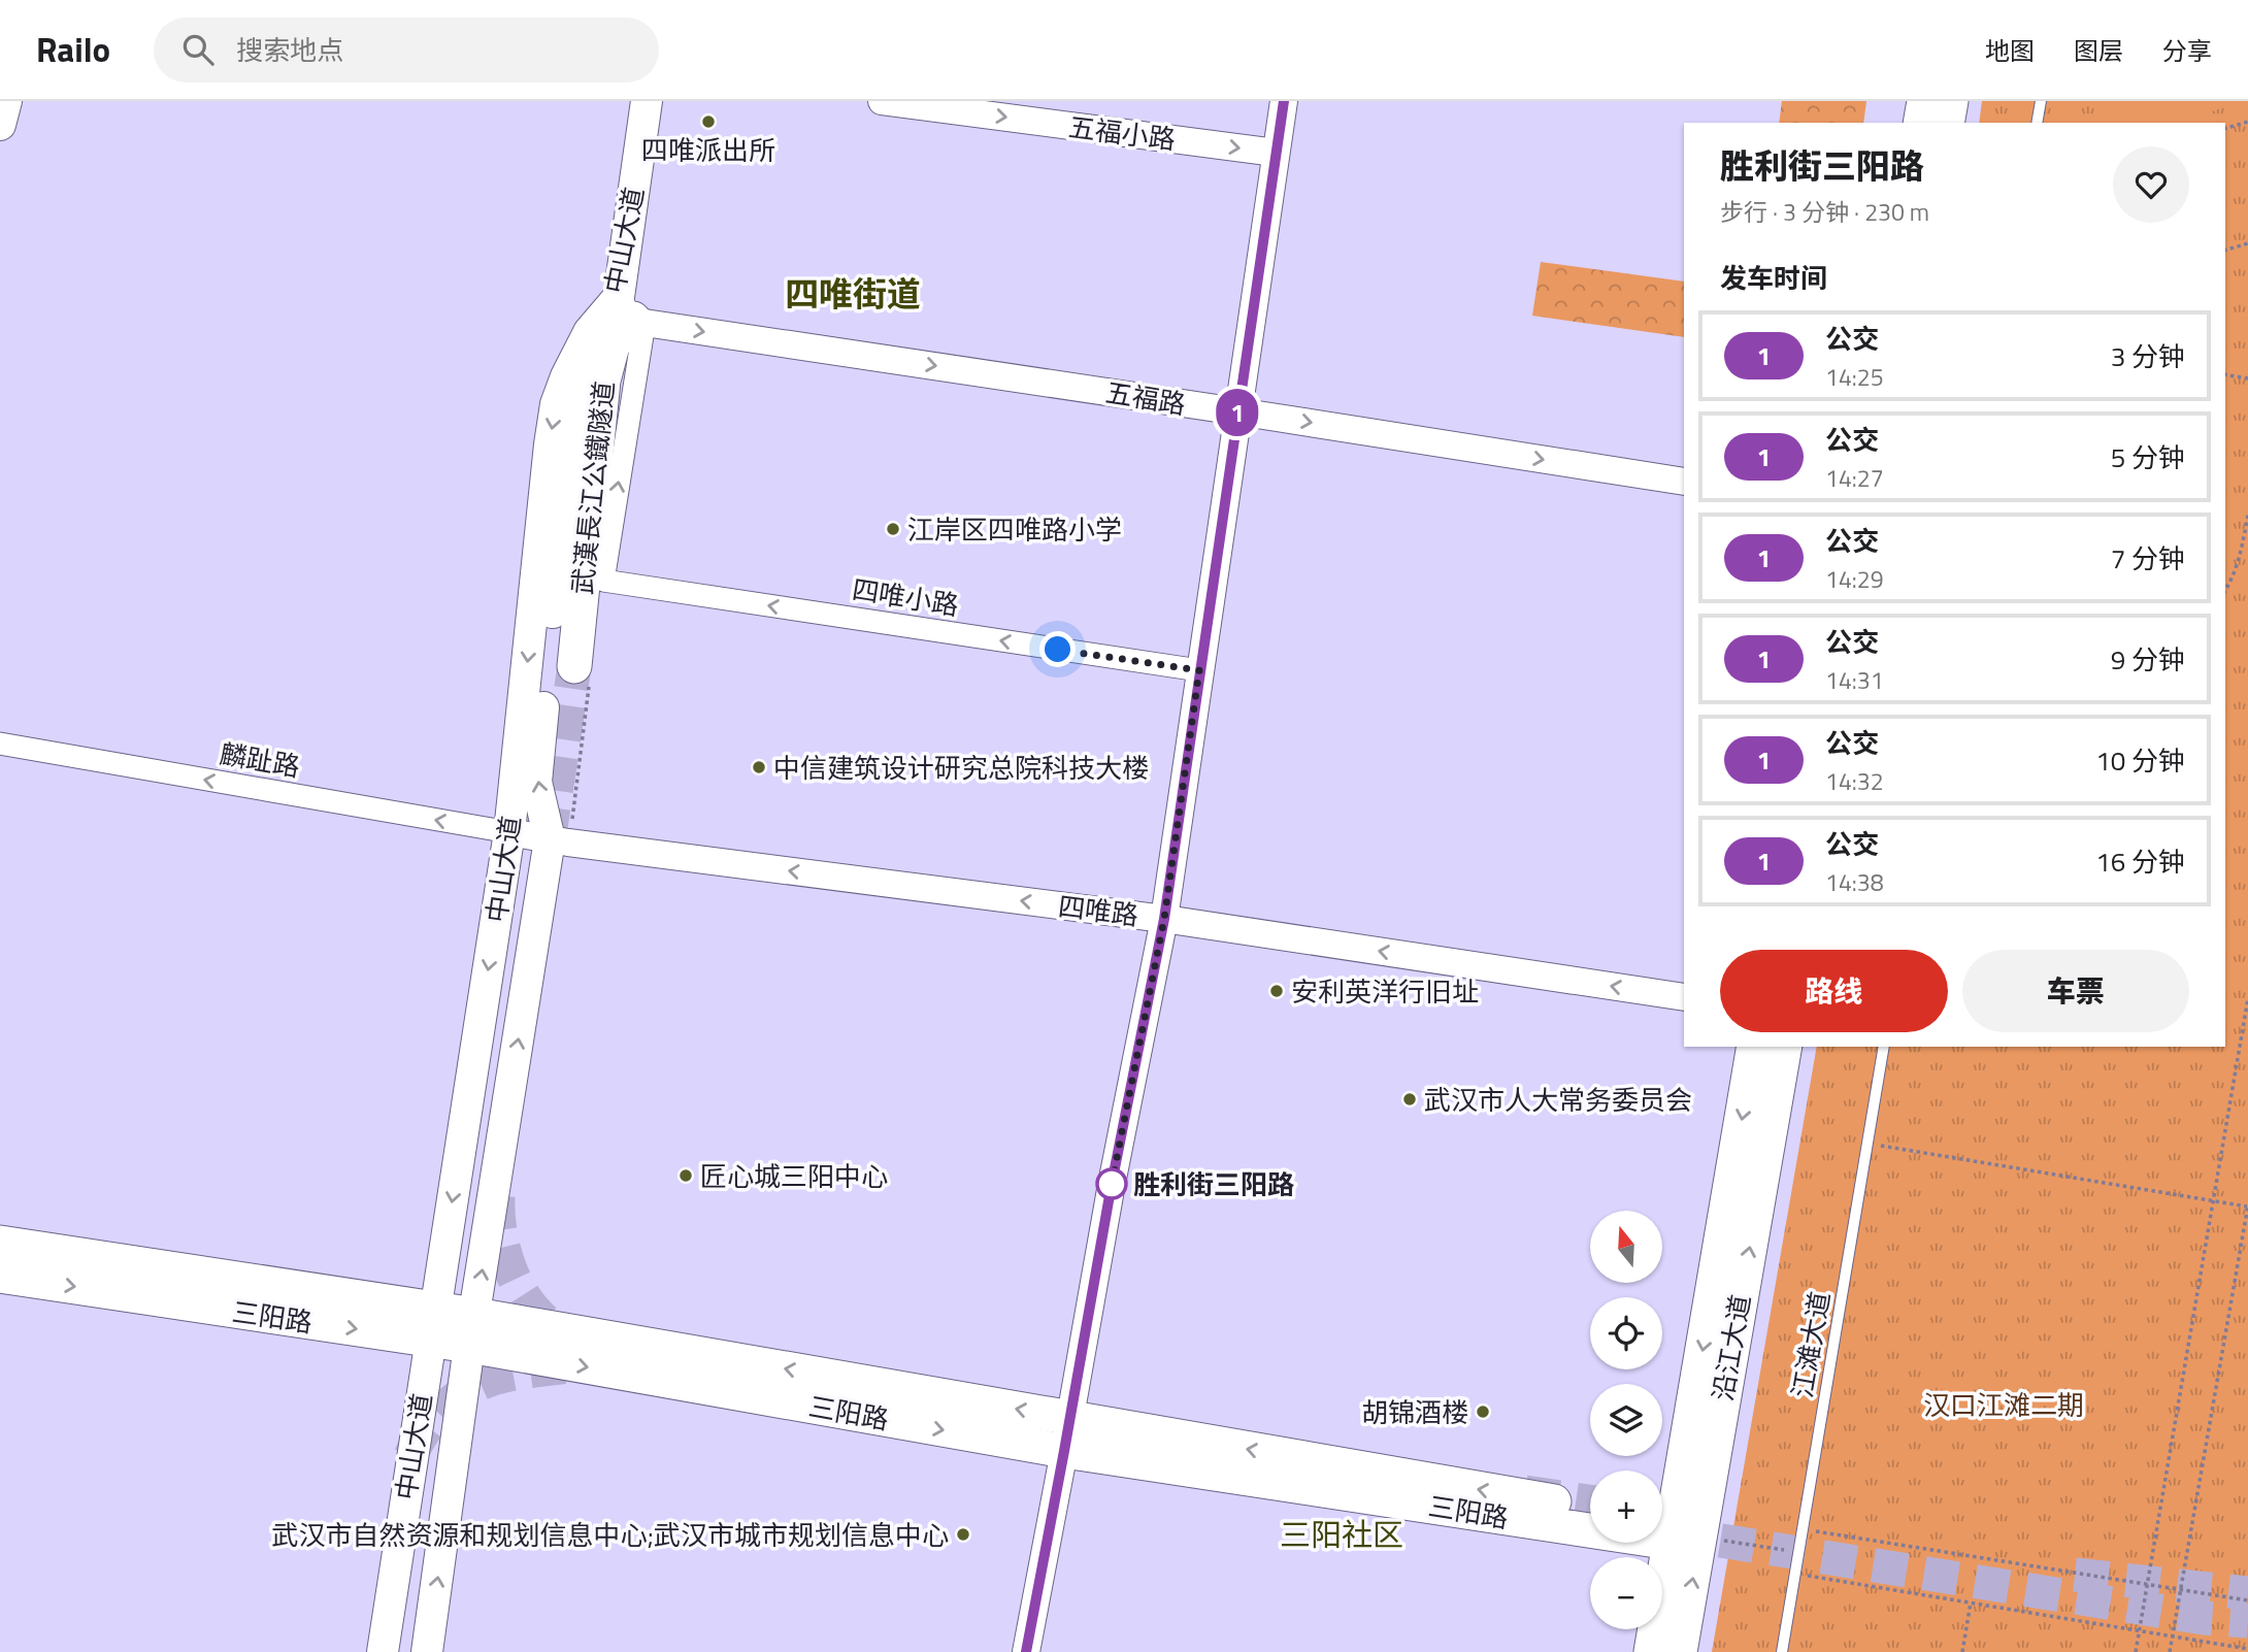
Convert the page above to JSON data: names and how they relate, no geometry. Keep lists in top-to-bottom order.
{
  "streets": {
    "main road": [
      "中山大道",
      "武漢長江公鐵隧道",
      "三阳路",
      "沿江大道"
    ],
    "street": [
      "五福小路",
      "五福路",
      "四唯小路",
      "麟趾路",
      "四唯路"
    ],
    "lane": ["江滩大道"]
  },
  "crossings": [
    ["中山大道", "五福路"],
    ["中山大道", "武漢長江公鐵隧道"],
    ["中山大道", "四唯小路"],
    ["中山大道", "麟趾路"],
    ["中山大道", "四唯路"],
    ["中山大道", "三阳路"],
    ["五福路", "武漢長江公鐵隧道"],
    ["麟趾路", "四唯路"],
    ["三阳路", "沿江大道"]
  ],
  "one_way": [
    "五福小路",
    "五福路",
    "四唯小路",
    "麟趾路",
    "四唯路"
  ],
  "districts": ["四唯街道", "三阳社区"],
  "parks": ["汉口江滩二期"],
  "places": [
    "四唯派出所",
    "江岸区四唯路小学",
    "中信建筑设计研究总院科技大楼",
    "安利英洋行旧址",
    "武汉市人大常务委员会",
    "匠心城三阳中心",
    "胜利街三阳路",
    "胡锦酒楼",
    "武汉市自然资源和规划信息中心;武汉市城市规划信息中心"
  ],
  "lines": ["bus line 1"],
  "north": "top",
  "page": {
    "header": "Railo",
    "search": "搜索地点",
    "nav": ["地图", "图层", "分享"],
    "on_map": "1",
    "heading": [
      ["胜利街三阳路", "步行 · 3 分钟 · 230 m"],
      "发车时间"
    ],
    "list": [
      {
        "mark": "1",
        "name": "公交",
        "note": "14:25",
        "value": "3 分钟"
      },
      {
        "mark": "1",
        "name": "公交",
        "note": "14:27",
        "value": "5 分钟"
      },
      {
        "mark": "1",
        "name": "公交",
        "note": "14:29",
        "value": "7 分钟"
      },
      {
        "mark": "1",
        "name": "公交",
        "note": "14:31",
        "value": "9 分钟"
      },
      {
        "mark": "1",
        "name": "公交",
        "note": "14:32",
        "value": "10 分钟"
      },
      {
        "mark": "1",
        "name": "公交",
        "note": "14:38",
        "value": "16 分钟"
      }
    ],
    "buttons": ["路线", "车票"],
    "map_buttons": ["+", "−"]
  }
}
